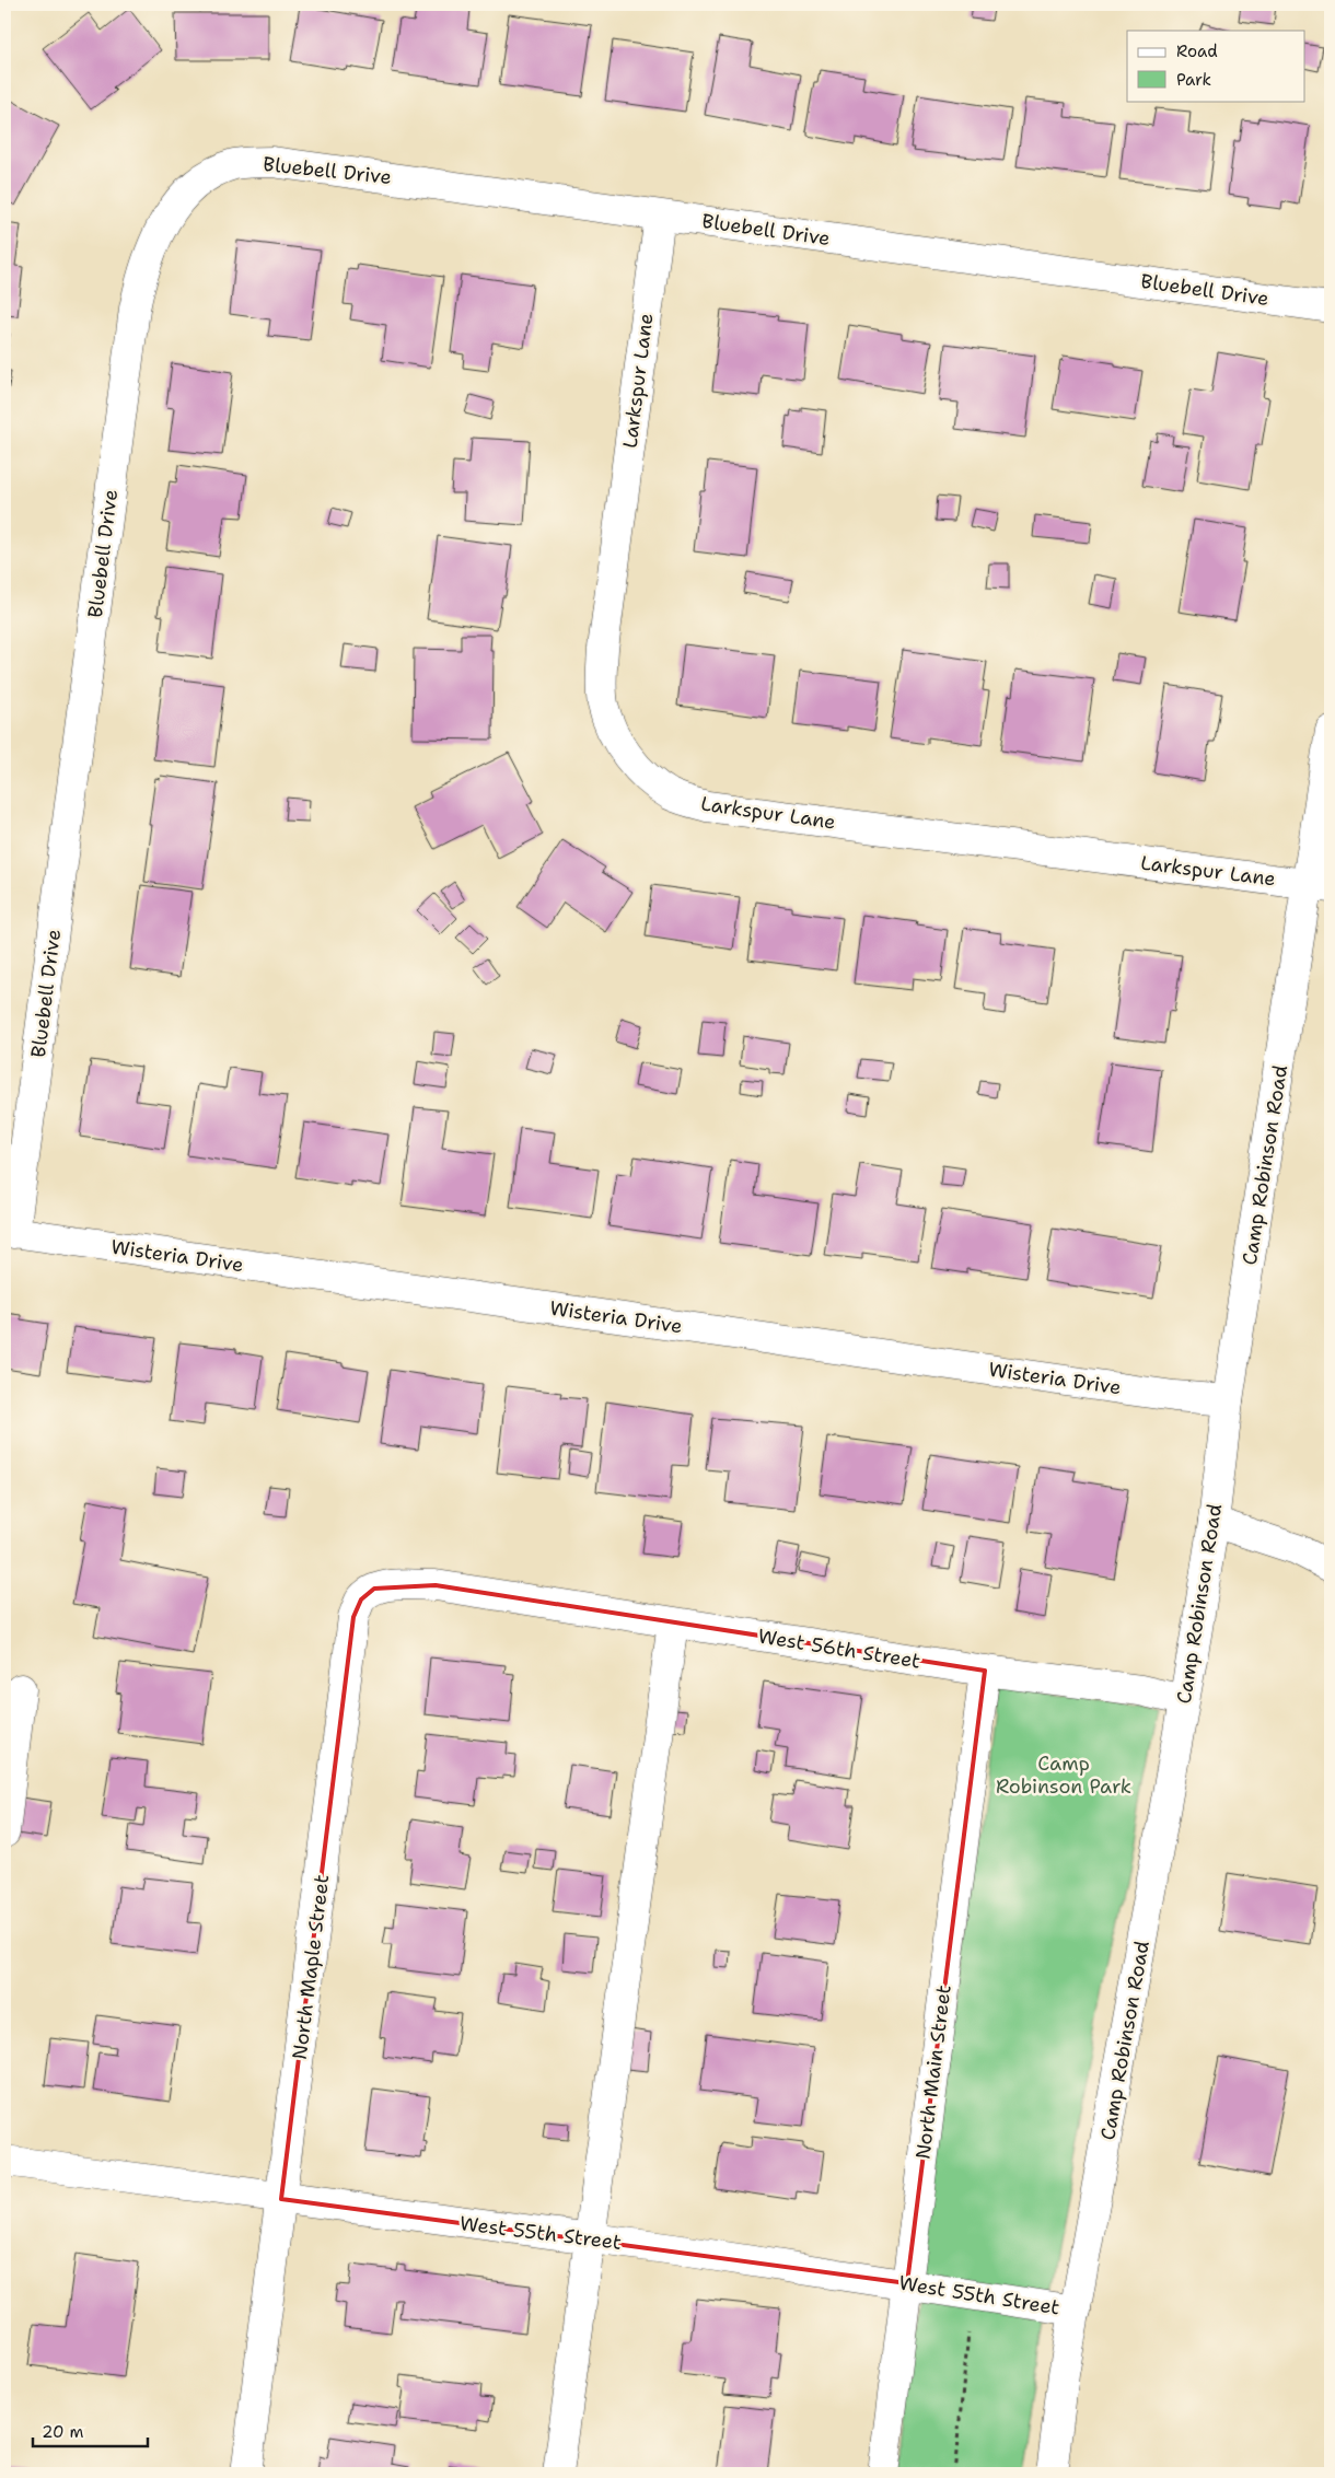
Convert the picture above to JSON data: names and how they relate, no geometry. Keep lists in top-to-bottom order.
{
  "streets": {
    "street": [
      "Bluebell Drive",
      "Larkspur Lane",
      "Camp Robinson Road",
      "Wisteria Drive",
      "West 56th Street",
      "North Maple Street",
      "North Main Street",
      "West 55th Street"
    ]
  },
  "crossings": [
    ["Bluebell Drive", "Larkspur Lane"],
    ["Bluebell Drive", "Wisteria Drive"],
    ["Larkspur Lane", "Camp Robinson Road"],
    ["Camp Robinson Road", "Wisteria Drive"],
    ["Camp Robinson Road", "West 56th Street"],
    ["Camp Robinson Road", "West 55th Street"],
    ["West 56th Street", "North Maple Street"],
    ["West 56th Street", "North Main Street"],
    ["North Maple Street", "West 55th Street"],
    ["North Main Street", "West 55th Street"]
  ],
  "parks": ["Camp Robinson Park"],
  "legend": ["Road", "Park"],
  "scale_bar": "20 m"
}
